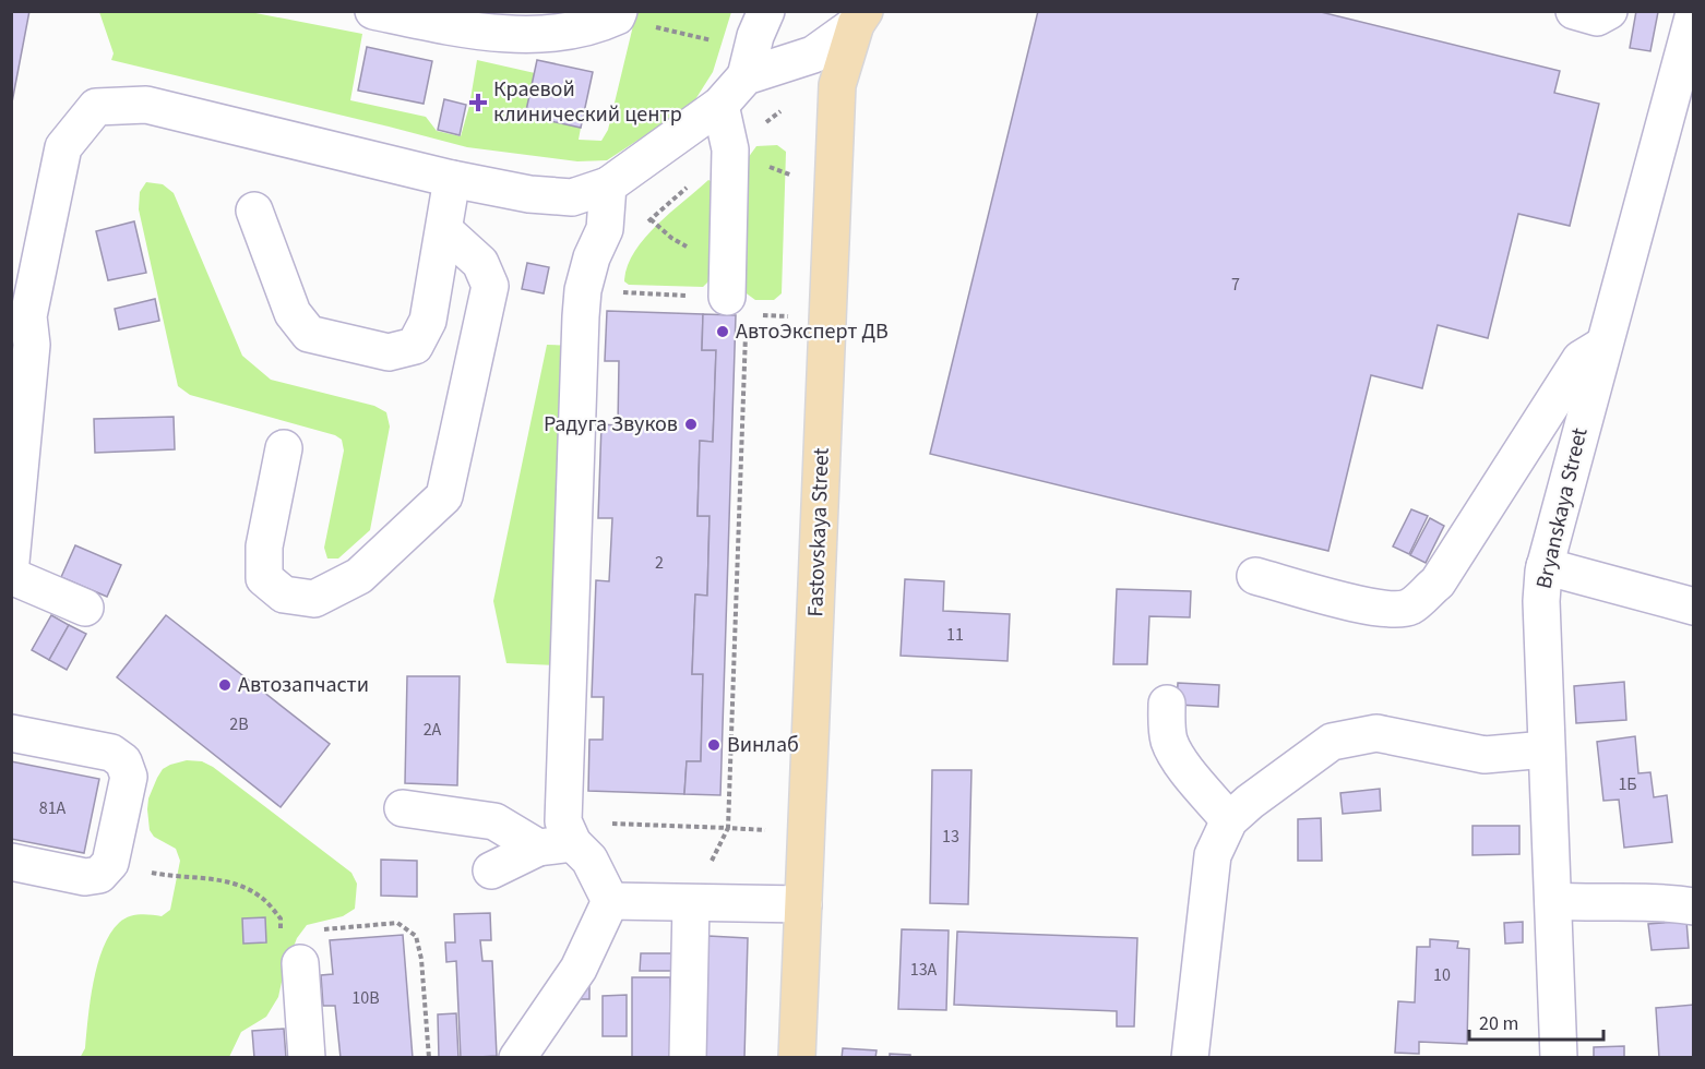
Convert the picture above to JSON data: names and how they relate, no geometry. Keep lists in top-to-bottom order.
{
  "streets": {
    "main road": ["Fastovskaya Street"],
    "street": ["Bryanskaya Street"]
  },
  "places": {
    "health": ["Краевой клинический центр"],
    "other": [
      "АвтоЭксперт ДВ",
      "Радуга Звуков",
      "Автозапчасти",
      "Винлаб"
    ]
  },
  "house_numbers": [
    "7",
    "2",
    "11",
    "2В",
    "2А",
    "1Б",
    "81А",
    "13",
    "13А",
    "10",
    "10В"
  ],
  "scale_bar": "20 m"
}
